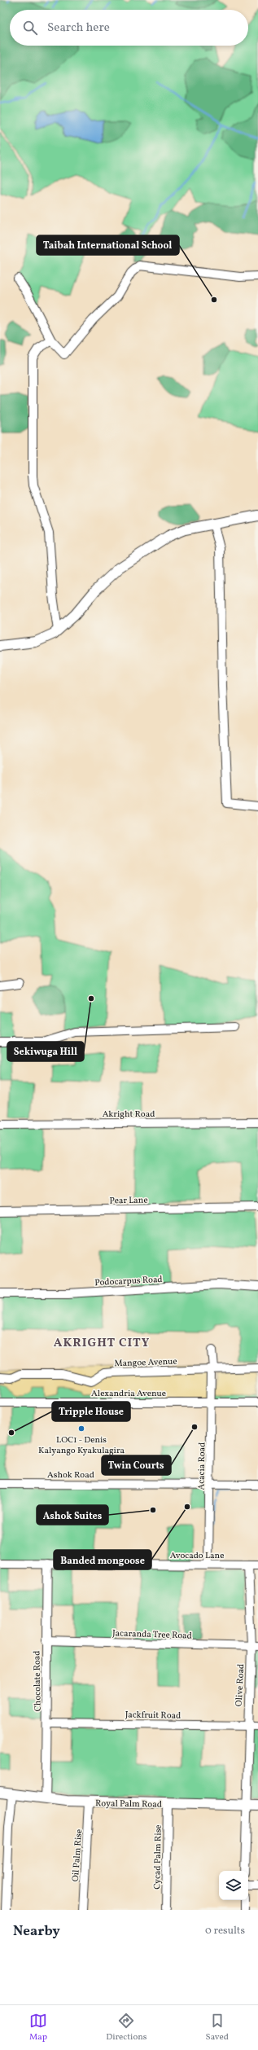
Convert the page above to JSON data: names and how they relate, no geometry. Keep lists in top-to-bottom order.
{
  "streets": {
    "street": [
      "Akright Road",
      "Pear Lane",
      "Podocarpus Road",
      "Mangoe Avenue",
      "Alexandria Avenue",
      "Acacia Road",
      "Ashok Road",
      "Avocado Lane",
      "Jacaranda Tree Road",
      "Chocolate Road",
      "Olive Road",
      "Jackfruit Road",
      "Royal Palm Road",
      "Oil Palm Rise",
      "Cycad Palm Rise"
    ]
  },
  "crossings": [
    ["Mangoe Avenue", "Acacia Road"],
    ["Alexandria Avenue", "Acacia Road"],
    ["Acacia Road", "Ashok Road"],
    ["Acacia Road", "Avocado Lane"],
    ["Avocado Lane", "Chocolate Road"],
    ["Avocado Lane", "Olive Road"],
    ["Jacaranda Tree Road", "Chocolate Road"],
    ["Jacaranda Tree Road", "Olive Road"],
    ["Chocolate Road", "Jackfruit Road"],
    ["Chocolate Road", "Royal Palm Road"],
    ["Olive Road", "Jackfruit Road"],
    ["Olive Road", "Royal Palm Road"],
    ["Royal Palm Road", "Oil Palm Rise"],
    ["Royal Palm Road", "Cycad Palm Rise"]
  ],
  "districts": ["AKRIGHT CITY"],
  "places": [
    "Taibah International School",
    "Sekiwuga Hill",
    "Twin Courts",
    "LOC1 - Denis Kalyango Kyakulagira",
    "Tripple House",
    "Banded mongoose",
    "Ashok Suites"
  ],
  "page": {
    "search": "Search here",
    "heading": ["Nearby", "0 results"],
    "nav": ["Map", "Directions", "Saved"]
  }
}
